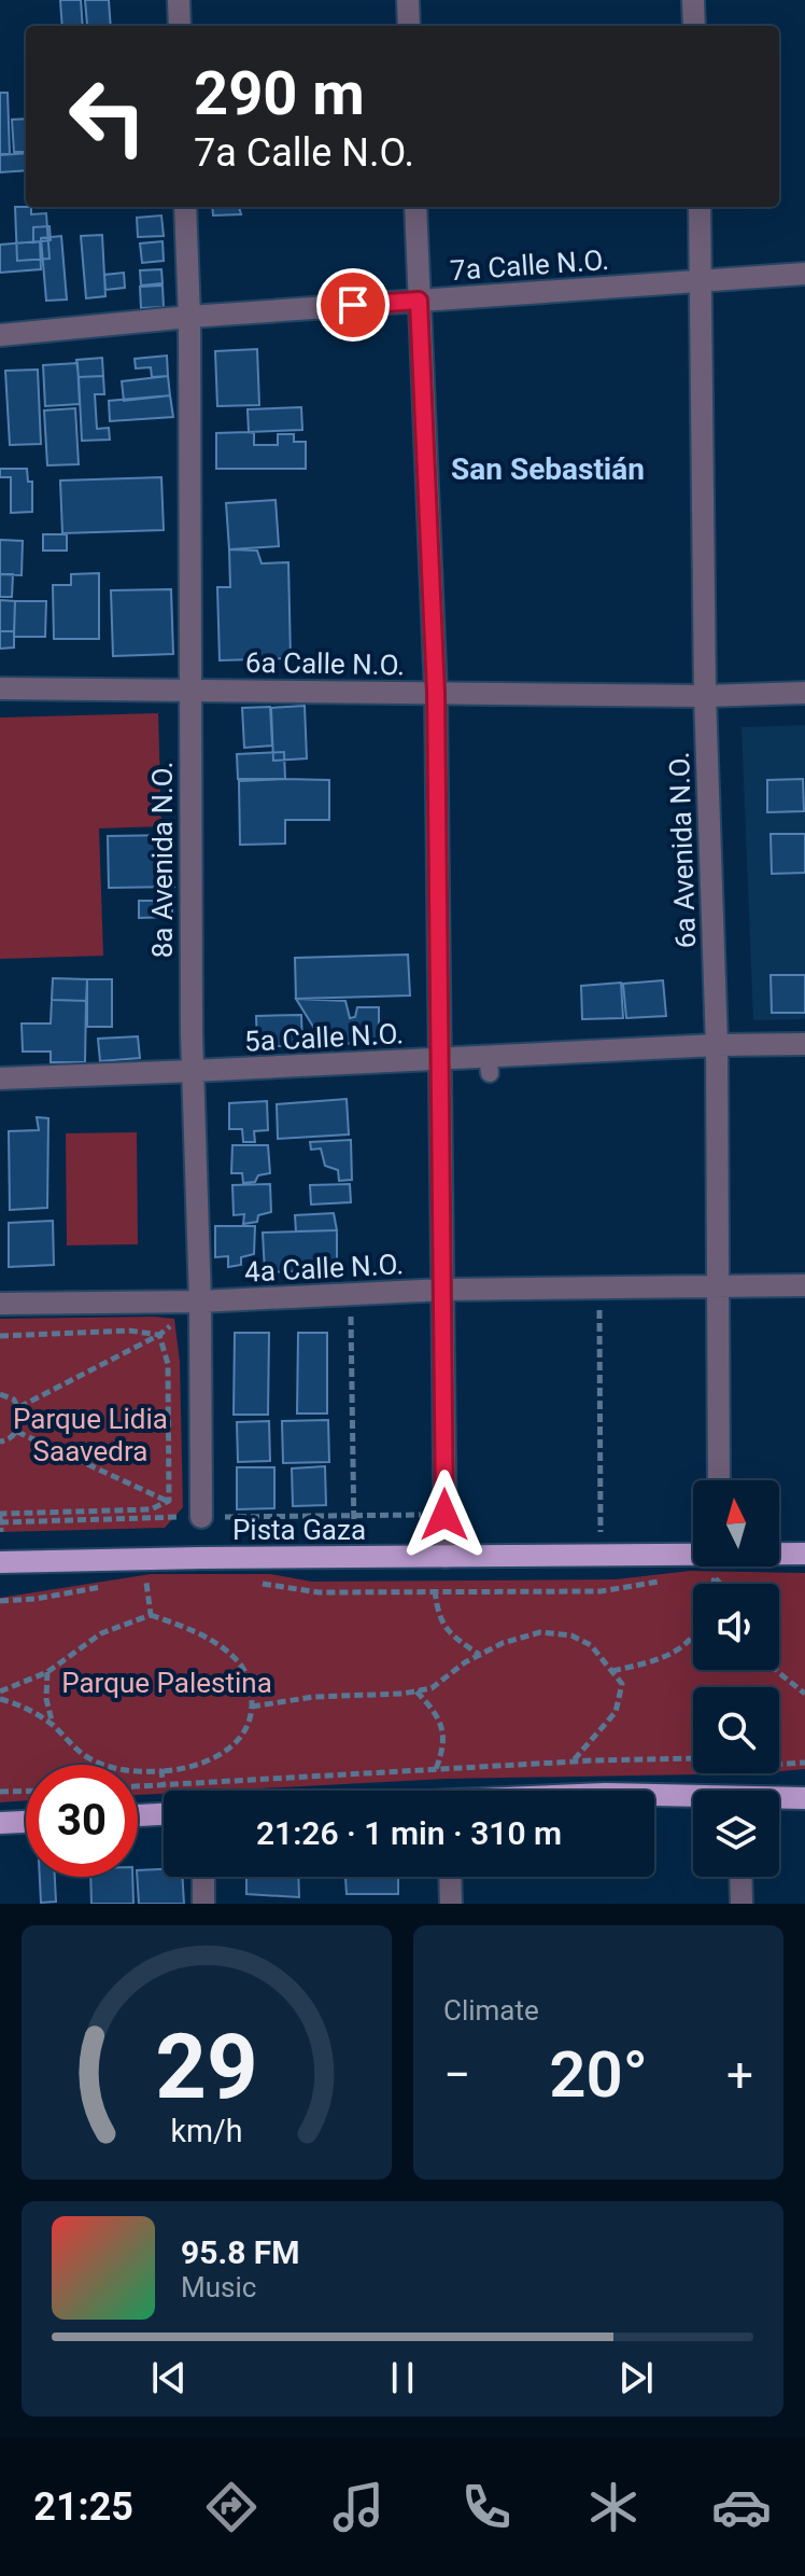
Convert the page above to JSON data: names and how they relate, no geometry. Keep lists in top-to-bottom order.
{
  "streets": {
    "main road": ["Pista Gaza"],
    "street": [
      "7a Calle N.O.",
      "6a Calle N.O.",
      "6a Avenida N.O.",
      "8a Avenida N.O.",
      "5a Calle N.O.",
      "4a Calle N.O."
    ]
  },
  "crossings": [
    ["7a Calle N.O.", "6a Avenida N.O."],
    ["7a Calle N.O.", "8a Avenida N.O."],
    ["6a Calle N.O.", "6a Avenida N.O."],
    ["6a Calle N.O.", "8a Avenida N.O."],
    ["6a Avenida N.O.", "5a Calle N.O."],
    ["6a Avenida N.O.", "4a Calle N.O."],
    ["8a Avenida N.O.", "5a Calle N.O."],
    ["8a Avenida N.O.", "4a Calle N.O."]
  ],
  "districts": ["San Sebastián"],
  "parks": ["Parque Lidia Saavedra", "Parque Palestina"],
  "north": "top",
  "page": {
    "turn": ["290 m", "7a Calle N.O."],
    "limit": "30",
    "trip": "21:26 · 1 min · 310 m",
    "tile": "Climate",
    "heat": ["−", "20°", "+"],
    "song": ["95.8 FM", "Music"],
    "tabs": "21:25",
    "gauge": ["29", "km/h"]
  }
}
